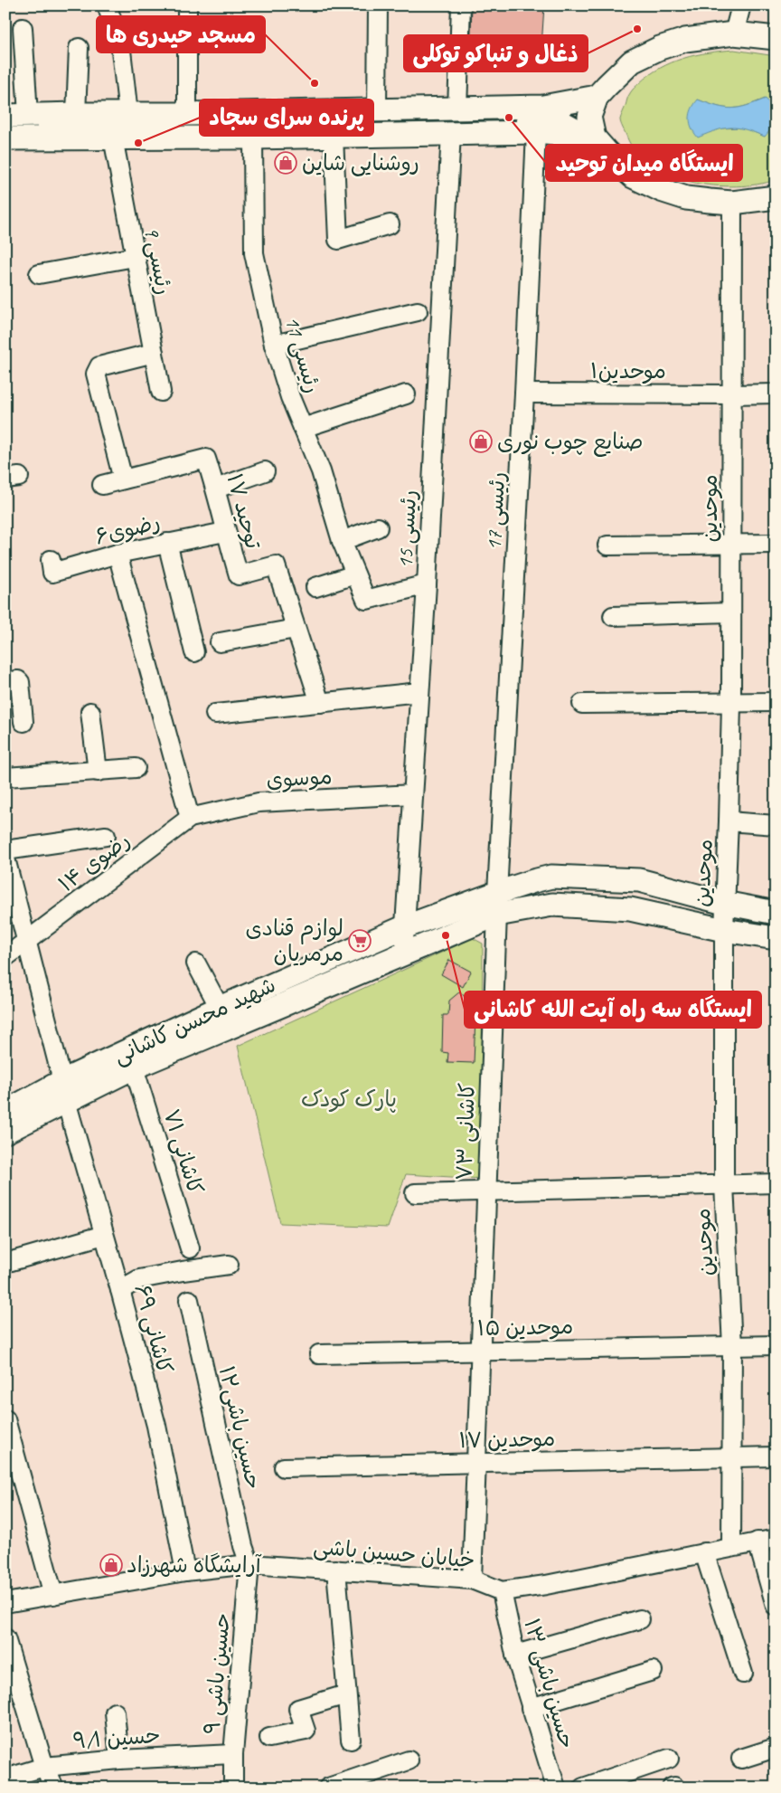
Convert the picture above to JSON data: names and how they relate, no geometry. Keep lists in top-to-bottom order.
{
  "streets": {
    "main road": ["شهید محسن کاشانی"],
    "street": [
      "رئیسی 9",
      "رئیسی 11",
      "موحدین۱",
      "موحدین",
      "توحید ۱۷",
      "رئیسی 17",
      "رضوی۶",
      "رئیسی 15",
      "موسوی",
      "رضوی ۱۴",
      "کاشانی ۷۳",
      "کاشانی ۷۱",
      "موحدین ۱۵",
      "کاشانی ۶۹",
      "حسین باشی۱۲",
      "موحدین ۱۷",
      "خیابان حسین باشی",
      "حسین باشی ۹",
      "حسین باشی ۱۳",
      "حسین ۹/۱"
    ]
  },
  "crossings": [
    ["رئیسی 11", "رئیسی 15"],
    ["موحدین۱", "موحدین"],
    ["موحدین۱", "رئیسی 17"],
    ["موحدین", "شهید محسن کاشانی"],
    ["موحدین", "موحدین ۱۵"],
    ["موحدین", "موحدین ۱۷"],
    ["موحدین", "خیابان حسین باشی"],
    ["توحید ۱۷", "رضوی۶"],
    ["رئیسی 17", "شهید محسن کاشانی"],
    ["رئیسی 17", "کاشانی ۷۳"],
    ["رئیسی 15", "موسوی"],
    ["رئیسی 15", "شهید محسن کاشانی"],
    ["موسوی", "رضوی ۱۴"],
    ["رضوی ۱۴", "کاشانی ۶۹"],
    ["شهید محسن کاشانی", "کاشانی ۷۳"],
    ["شهید محسن کاشانی", "کاشانی ۶۹"],
    ["کاشانی ۷۳", "موحدین ۱۵"],
    ["کاشانی ۷۳", "موحدین ۱۷"],
    ["کاشانی ۷۳", "خیابان حسین باشی"],
    ["کاشانی ۶۹", "خیابان حسین باشی"],
    ["حسین باشی۱۲", "خیابان حسین باشی"],
    ["حسین باشی۱۲", "حسین باشی ۹"],
    ["خیابان حسین باشی", "حسین باشی ۹"],
    ["خیابان حسین باشی", "حسین باشی ۱۳"],
    ["حسین باشی ۹", "حسین ۹/۱"]
  ],
  "parks": ["پارک کودک"],
  "places": {
    "other": [
      "ذغال و تنباکو توکلی",
      "مسجد حیدری ها",
      "ایستگاه میدان توحید",
      "پرنده سرای سجاد",
      "ایستگاه سه راه آیت الله کاشانی"
    ],
    "shop": ["روشنایی شاین", "صنایع چوب نوری", "آرایشگاه شهرزاد"],
    "supermarket": ["لوازم قنادی مرمریان"]
  }
}
